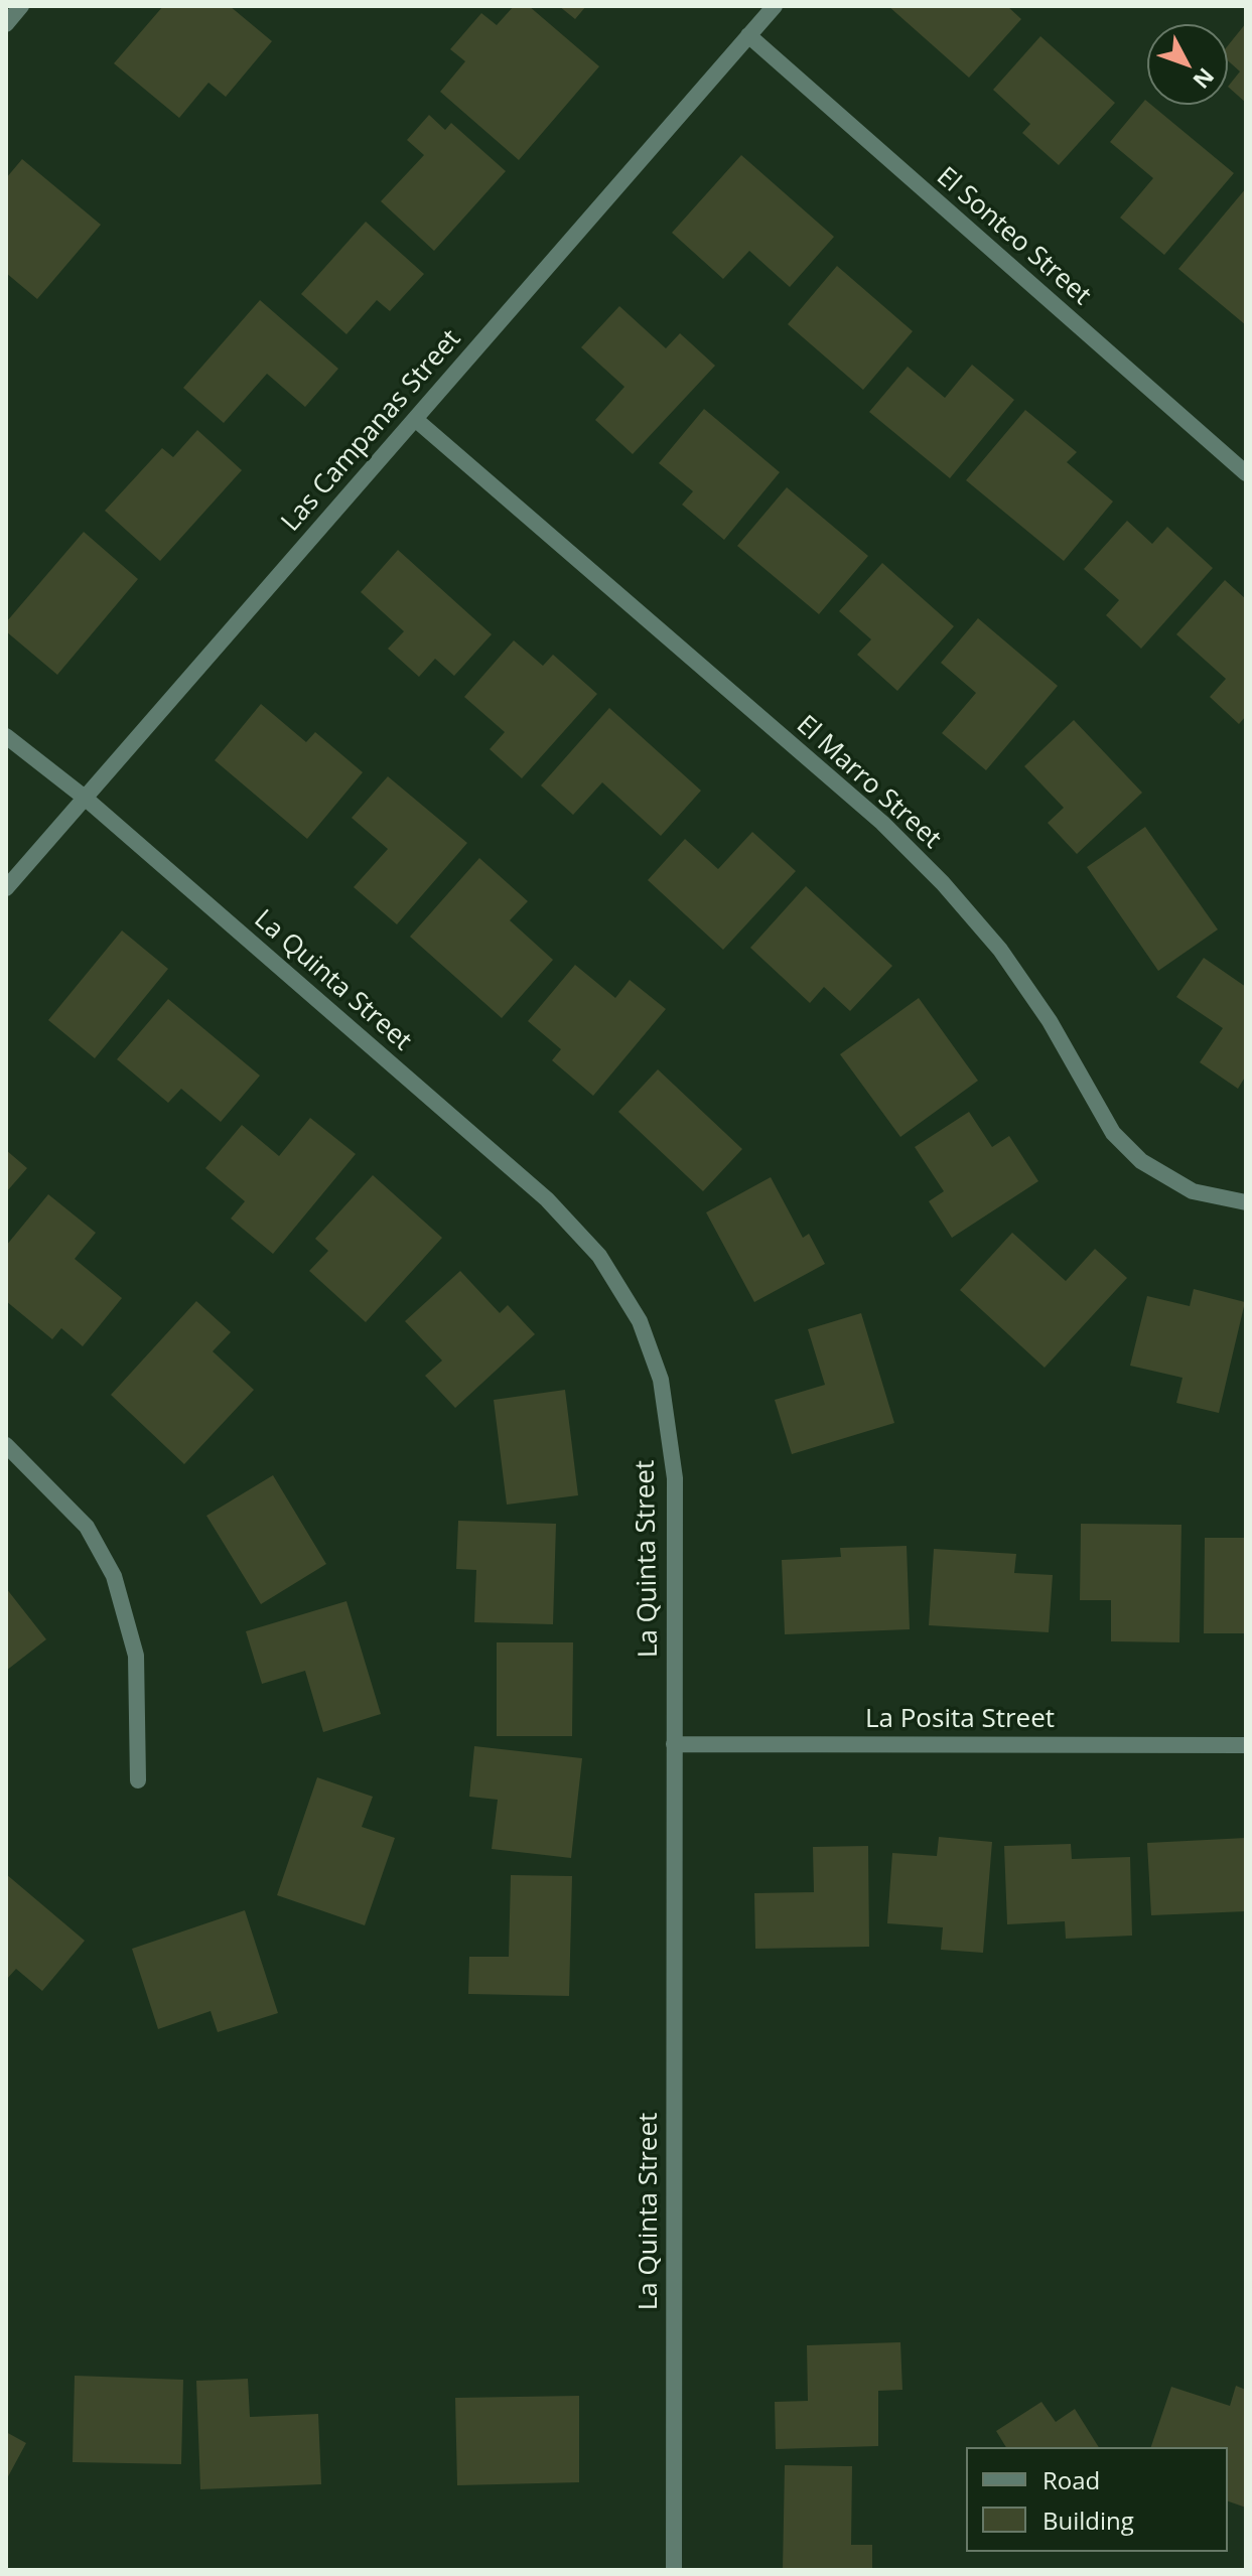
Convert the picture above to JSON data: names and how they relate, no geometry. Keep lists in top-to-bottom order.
{
  "streets": {
    "street": [
      "El Sonteo Street",
      "Las Campanas Street",
      "El Marro Street",
      "La Quinta Street",
      "La Posita Street"
    ]
  },
  "crossings": [
    ["El Sonteo Street", "Las Campanas Street"],
    ["Las Campanas Street", "El Marro Street"],
    ["Las Campanas Street", "La Quinta Street"],
    ["La Quinta Street", "La Posita Street"]
  ],
  "legend": ["Road", "Building"],
  "north": "bottom right"
}
